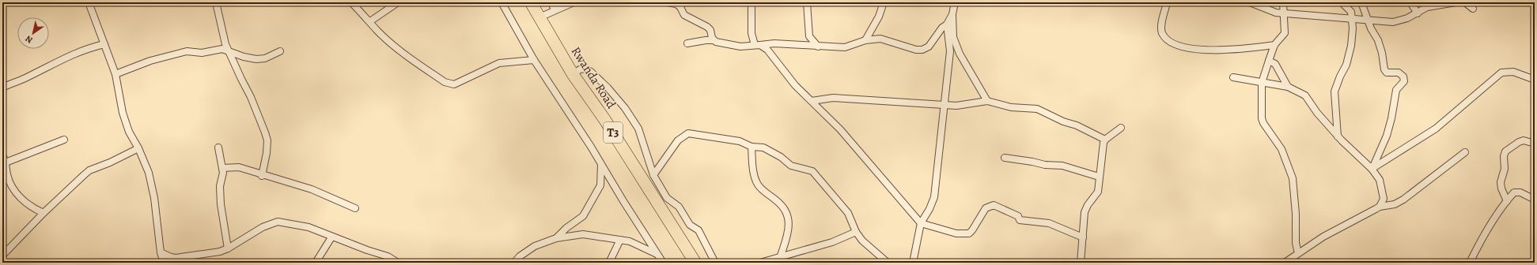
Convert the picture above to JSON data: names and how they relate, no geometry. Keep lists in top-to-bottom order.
{
  "streets": {
    "highway": ["Rwanda Road", "T3"]
  },
  "north": "bottom left"
}
